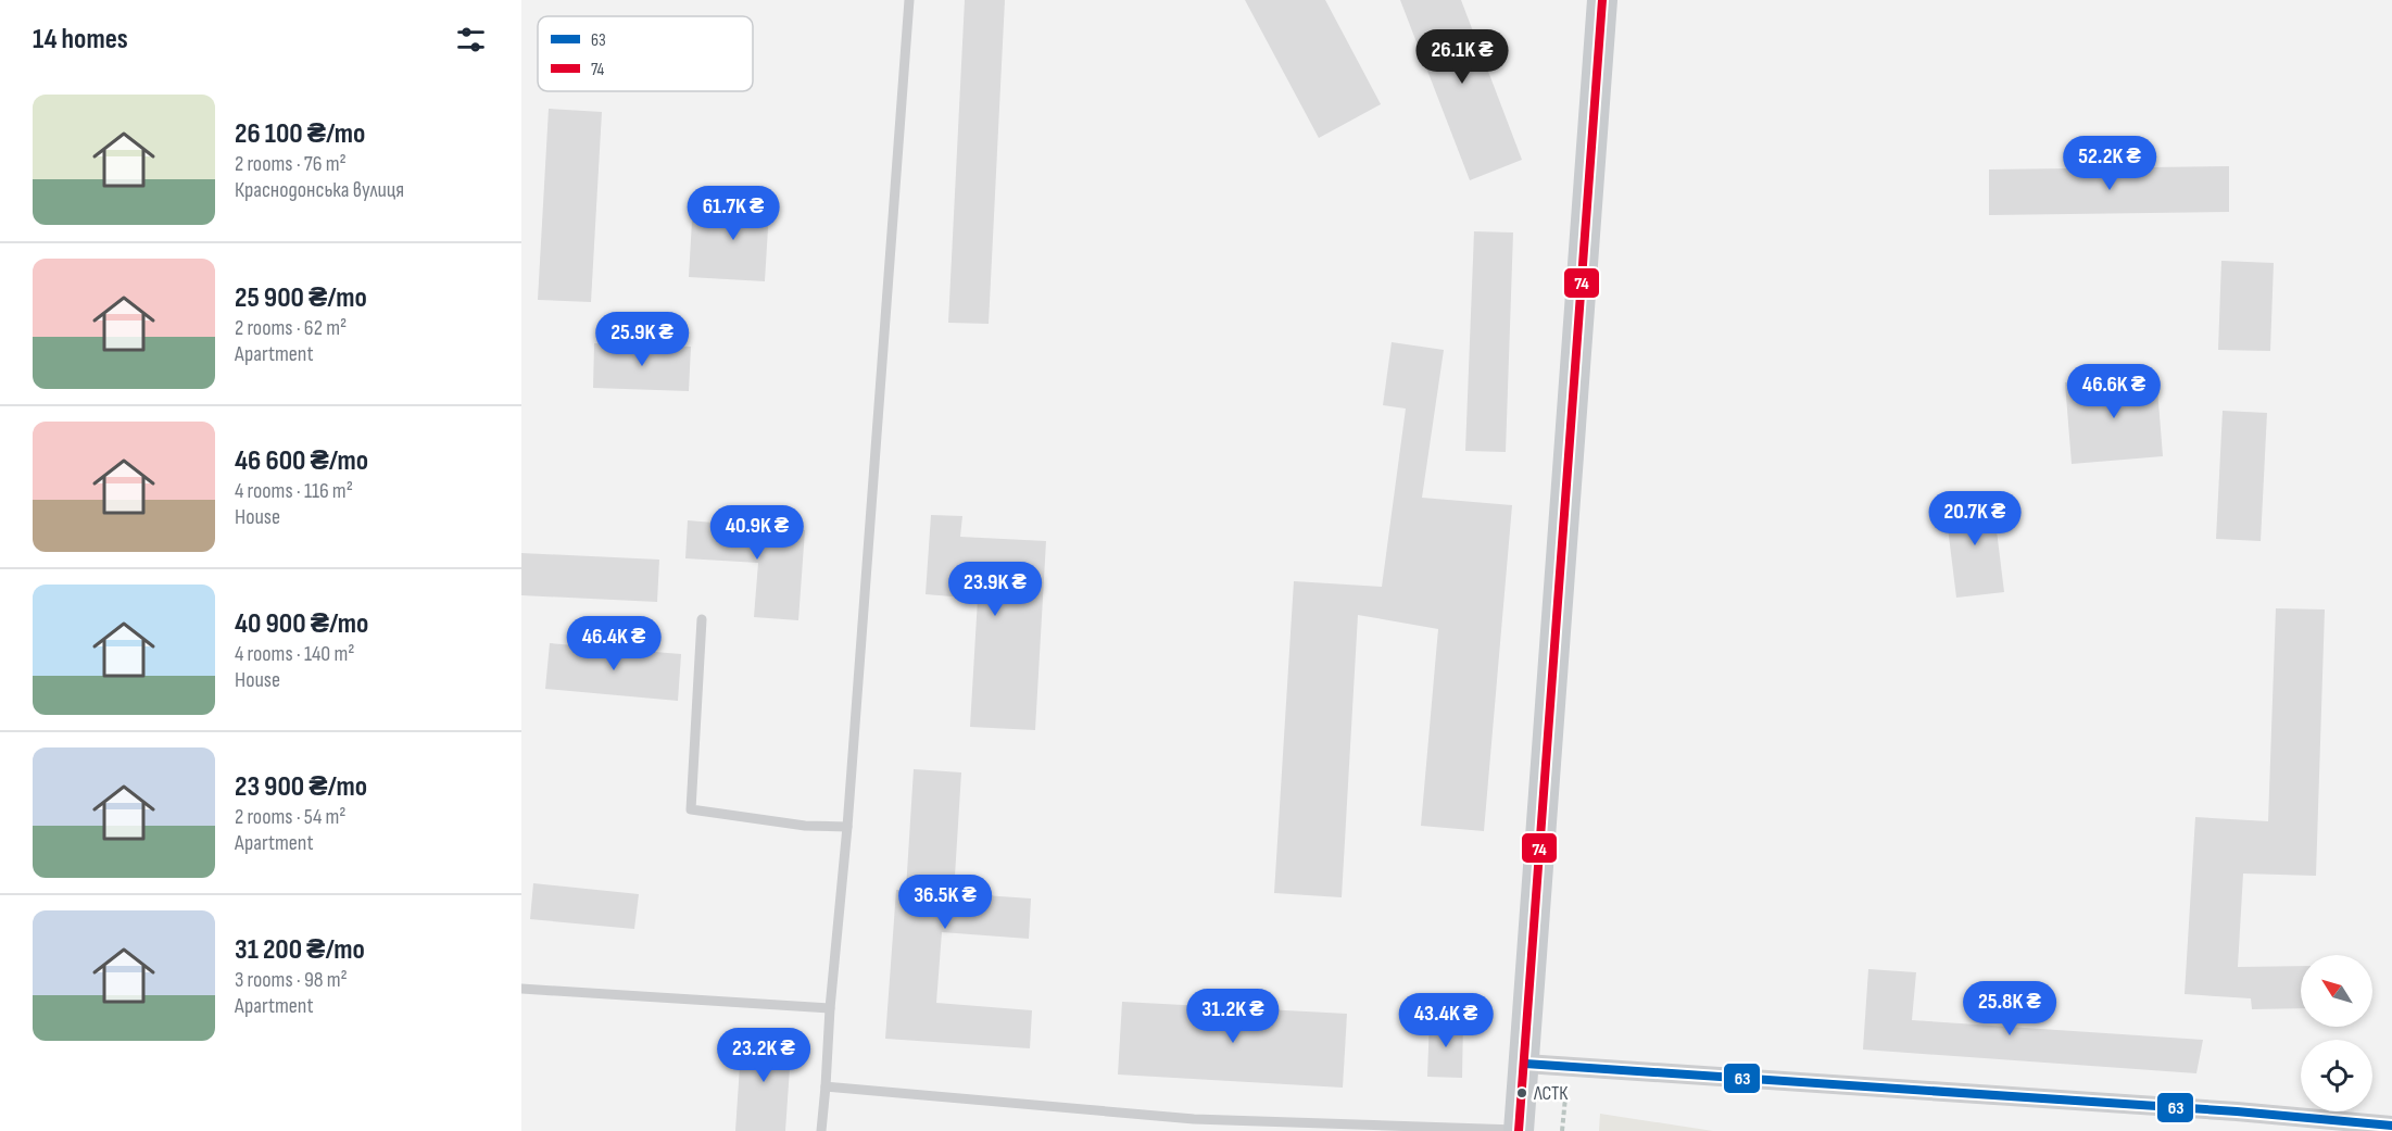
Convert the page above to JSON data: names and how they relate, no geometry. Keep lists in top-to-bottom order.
{
  "places": ["ЛСТК"],
  "lines": ["transit line 74", "transit line 63"],
  "legend": ["63", "74"],
  "north": "top left",
  "page": {
    "heading": "14 homes",
    "price": [
      "26.1K ₴",
      "52.2K ₴",
      "61.7K ₴",
      "25.9K ₴",
      "46.6K ₴",
      "20.7K ₴",
      "40.9K ₴",
      "23.9K ₴",
      "46.4K ₴",
      "36.5K ₴",
      "25.8K ₴",
      "31.2K ₴",
      "43.4K ₴",
      "23.2K ₴"
    ],
    "list": [
      {
        "name": "26 100 ₴/mo",
        "note": "2 rooms · 76 m² · Краснодонська вулиця"
      },
      {
        "name": "25 900 ₴/mo",
        "note": "2 rooms · 62 m² · Apartment"
      },
      {
        "name": "46 600 ₴/mo",
        "note": "4 rooms · 116 m² · House"
      },
      {
        "name": "40 900 ₴/mo",
        "note": "4 rooms · 140 m² · House"
      },
      {
        "name": "23 900 ₴/mo",
        "note": "2 rooms · 54 m² · Apartment"
      },
      {
        "name": "31 200 ₴/mo",
        "note": "3 rooms · 98 m² · Apartment"
      }
    ]
  }
}
